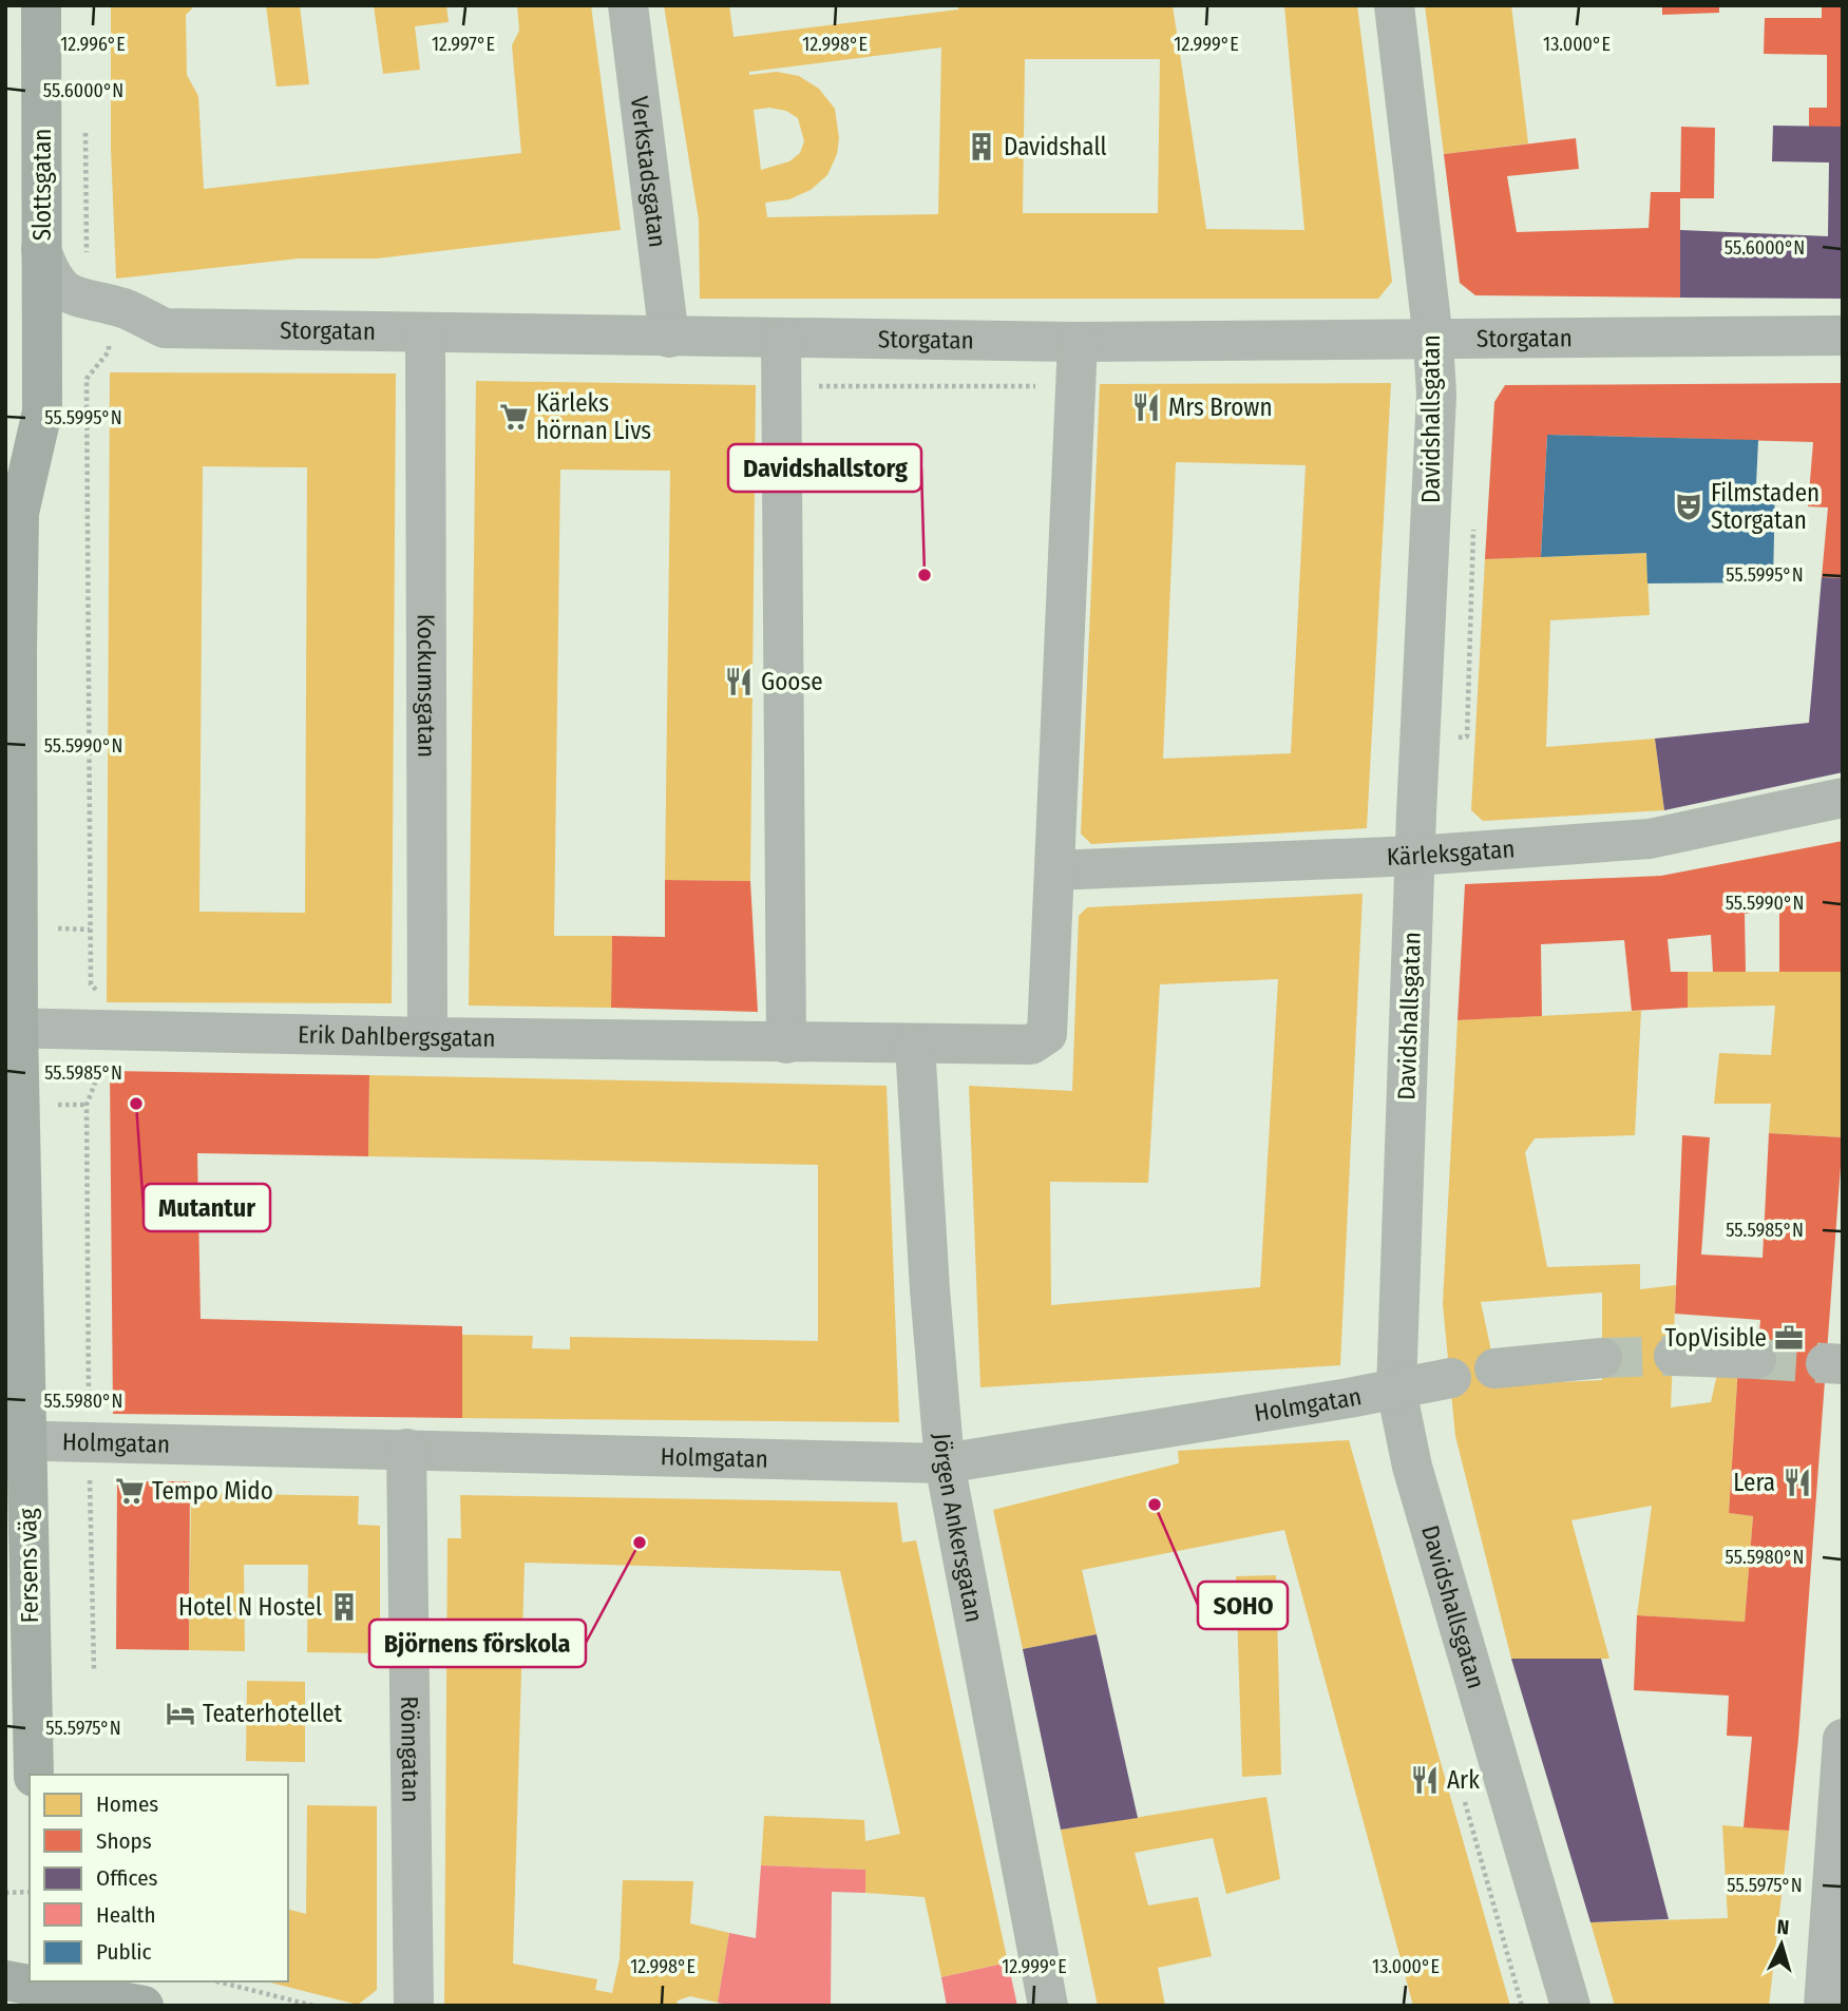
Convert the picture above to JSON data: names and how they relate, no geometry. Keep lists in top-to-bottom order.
{
  "streets": {
    "main road": ["Slottsgatan", "Fersens väg"],
    "street": [
      "Verkstadsgatan",
      "Storgatan",
      "Davidshallsgatan",
      "Kockumsgatan",
      "Kärleksgatan",
      "Erik Dahlbergsgatan",
      "Holmgatan",
      "Jörgen Ankersgatan",
      "Rönngatan"
    ]
  },
  "crossings": [
    ["Verkstadsgatan", "Storgatan"],
    ["Slottsgatan", "Storgatan"],
    ["Slottsgatan", "Fersens väg"],
    ["Storgatan", "Davidshallsgatan"],
    ["Storgatan", "Kockumsgatan"],
    ["Storgatan", "Fersens väg"],
    ["Davidshallsgatan", "Kärleksgatan"],
    ["Davidshallsgatan", "Holmgatan"],
    ["Kockumsgatan", "Erik Dahlbergsgatan"],
    ["Kärleksgatan", "Erik Dahlbergsgatan"],
    ["Erik Dahlbergsgatan", "Jörgen Ankersgatan"],
    ["Erik Dahlbergsgatan", "Fersens väg"],
    ["Holmgatan", "Jörgen Ankersgatan"],
    ["Holmgatan", "Fersens väg"],
    ["Holmgatan", "Rönngatan"]
  ],
  "places": {
    "building": ["Davidshall", "Hotel N Hostel"],
    "restaurant": [
      "Mrs Brown",
      "Goose",
      "Lera",
      "Ark"
    ],
    "supermarket": ["Kärleks hörnan Livs", "Tempo Mido"],
    "theatre": ["Filmstaden Storgatan"],
    "other": [
      "Davidshallstorg",
      "Mutantur",
      "SOHO",
      "Björnens förskola"
    ],
    "office": ["TopVisible"],
    "hotel": ["Teaterhotellet"]
  },
  "legend": [
    "Homes",
    "Shops",
    "Offices",
    "Health",
    "Public"
  ],
  "north": "top",
  "coordinates": [
    "12.997°E",
    "12.998°E",
    "12.999°E",
    "13.000°E",
    "12.996°E",
    "55.6000°N",
    "55.5995°N",
    "55.5990°N",
    "55.5985°N",
    "55.5980°N",
    "55.5975°N"
  ]
}
